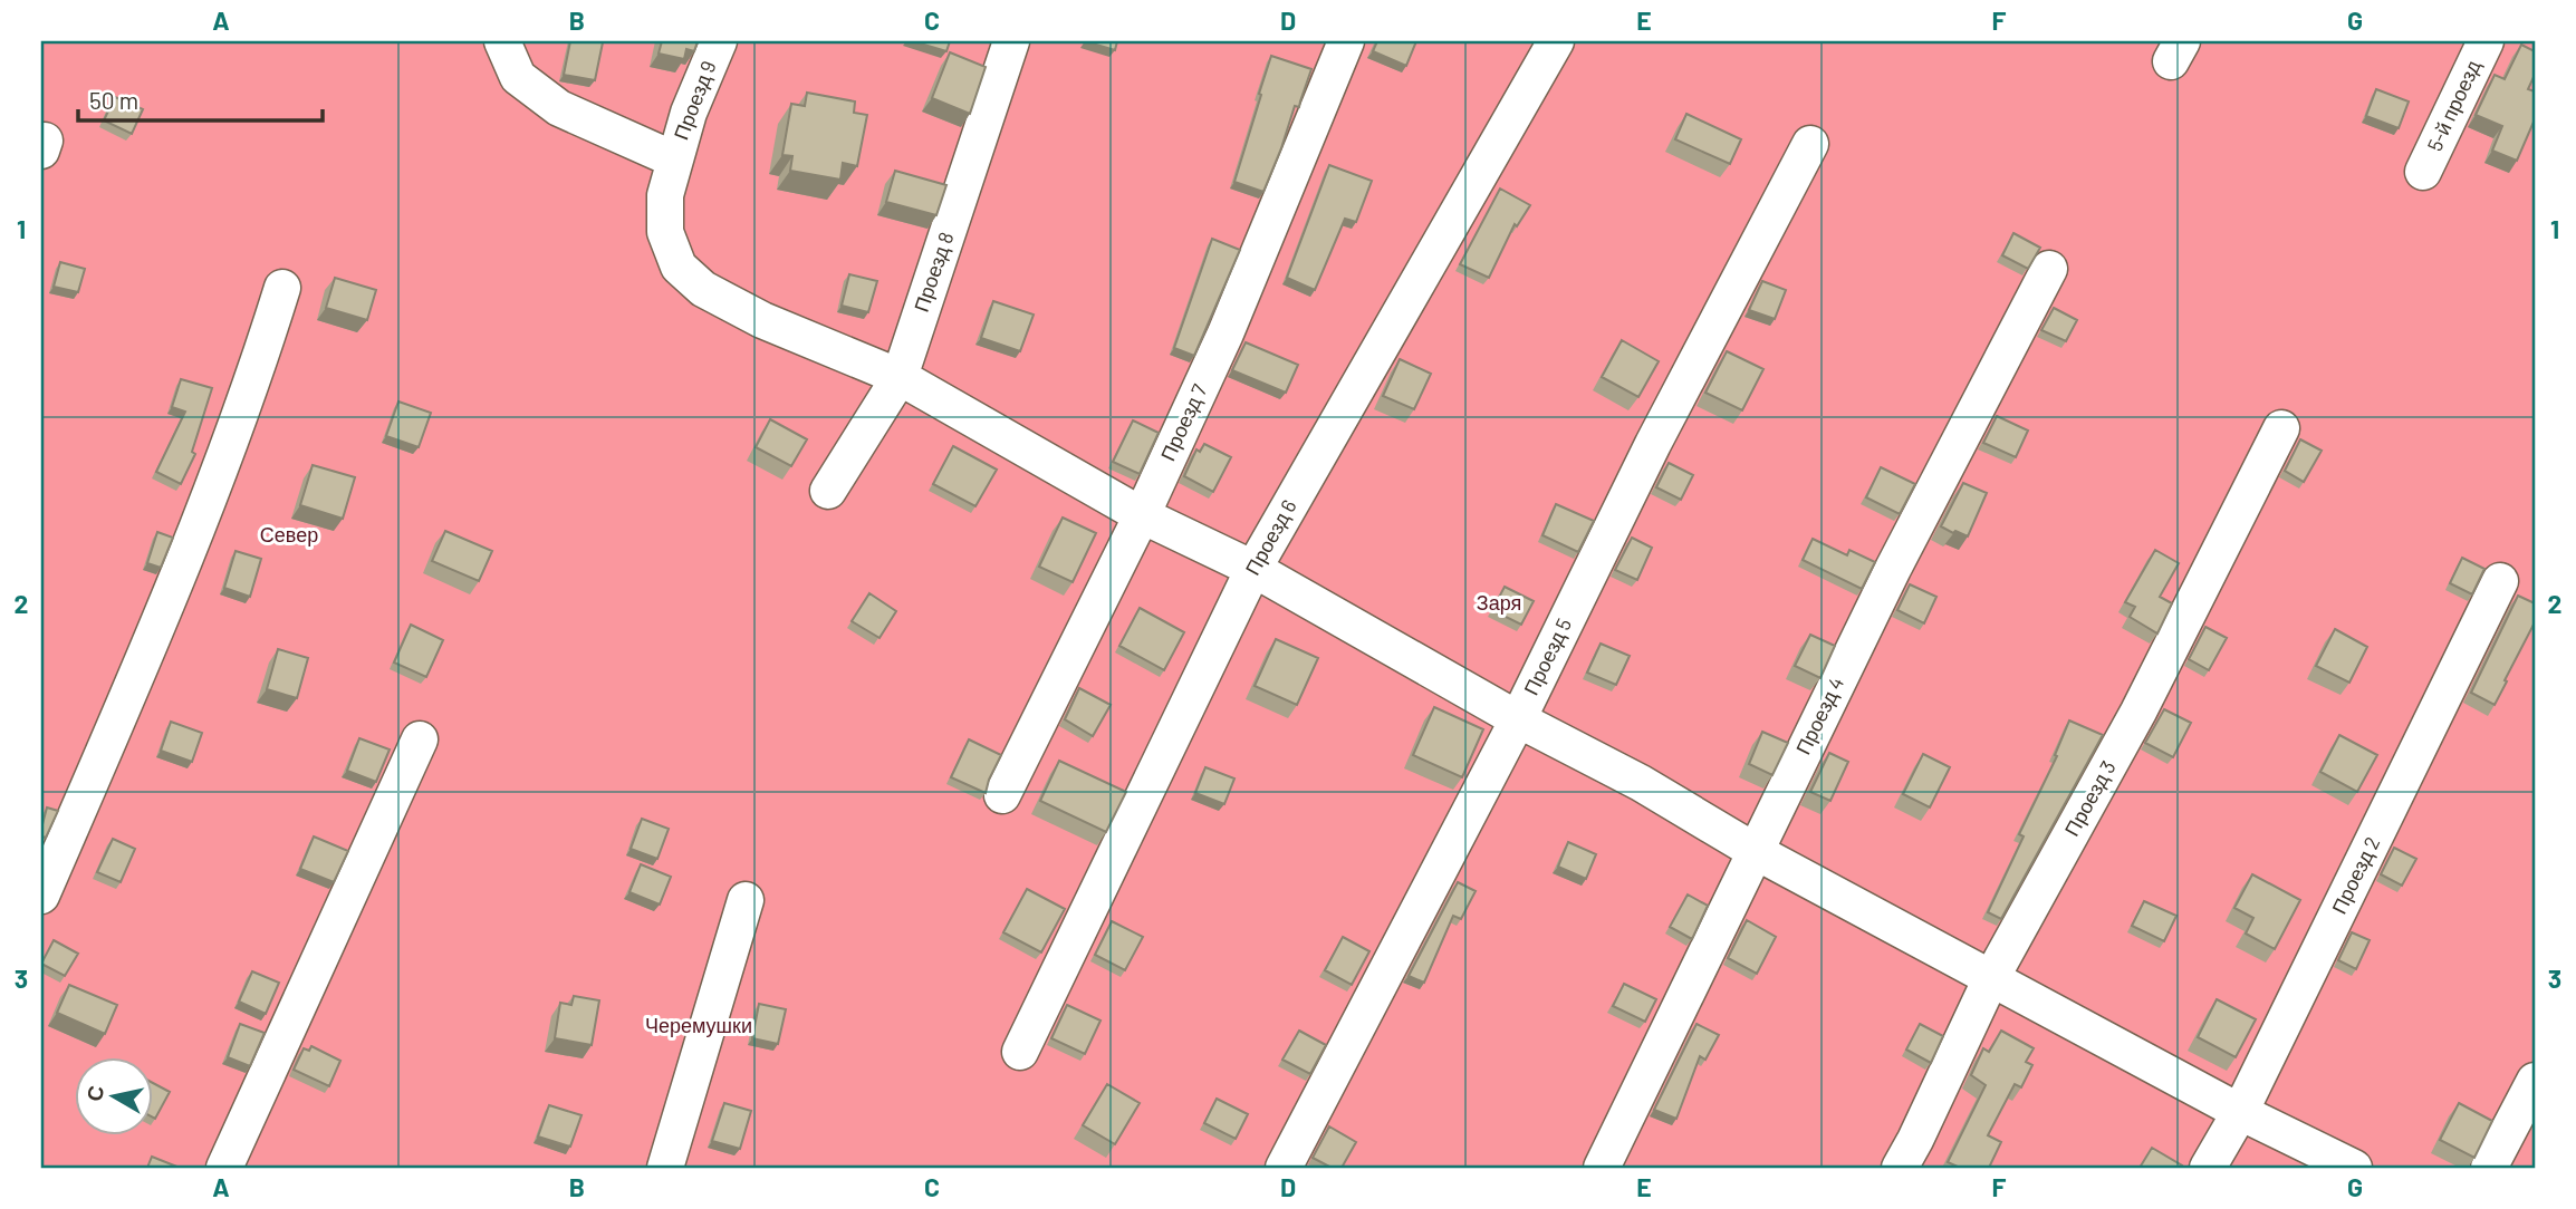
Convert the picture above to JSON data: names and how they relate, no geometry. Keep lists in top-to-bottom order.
{
  "streets": {
    "street": [
      "Проезд 9",
      "5-й проезд",
      "Проезд 8",
      "Проезд 7",
      "Проезд 6",
      "Проезд 5",
      "Проезд 4",
      "Проезд 3",
      "Проезд 2"
    ]
  },
  "crossings": [
    ["Проезд 9", "Проезд 8"],
    ["Проезд 9", "Проезд 7"],
    ["Проезд 9", "Проезд 6"],
    ["Проезд 9", "Проезд 5"],
    ["Проезд 9", "Проезд 4"],
    ["Проезд 9", "Проезд 3"],
    ["Проезд 9", "Проезд 2"]
  ],
  "parks": ["Север", "Заря", "Черемушки"],
  "scale_bar": "50 m",
  "north": "left",
  "grid": {
    "columns": [
      "A",
      "B",
      "C",
      "D",
      "E",
      "F",
      "G"
    ],
    "rows": ["1", "2", "3"]
  }
}
